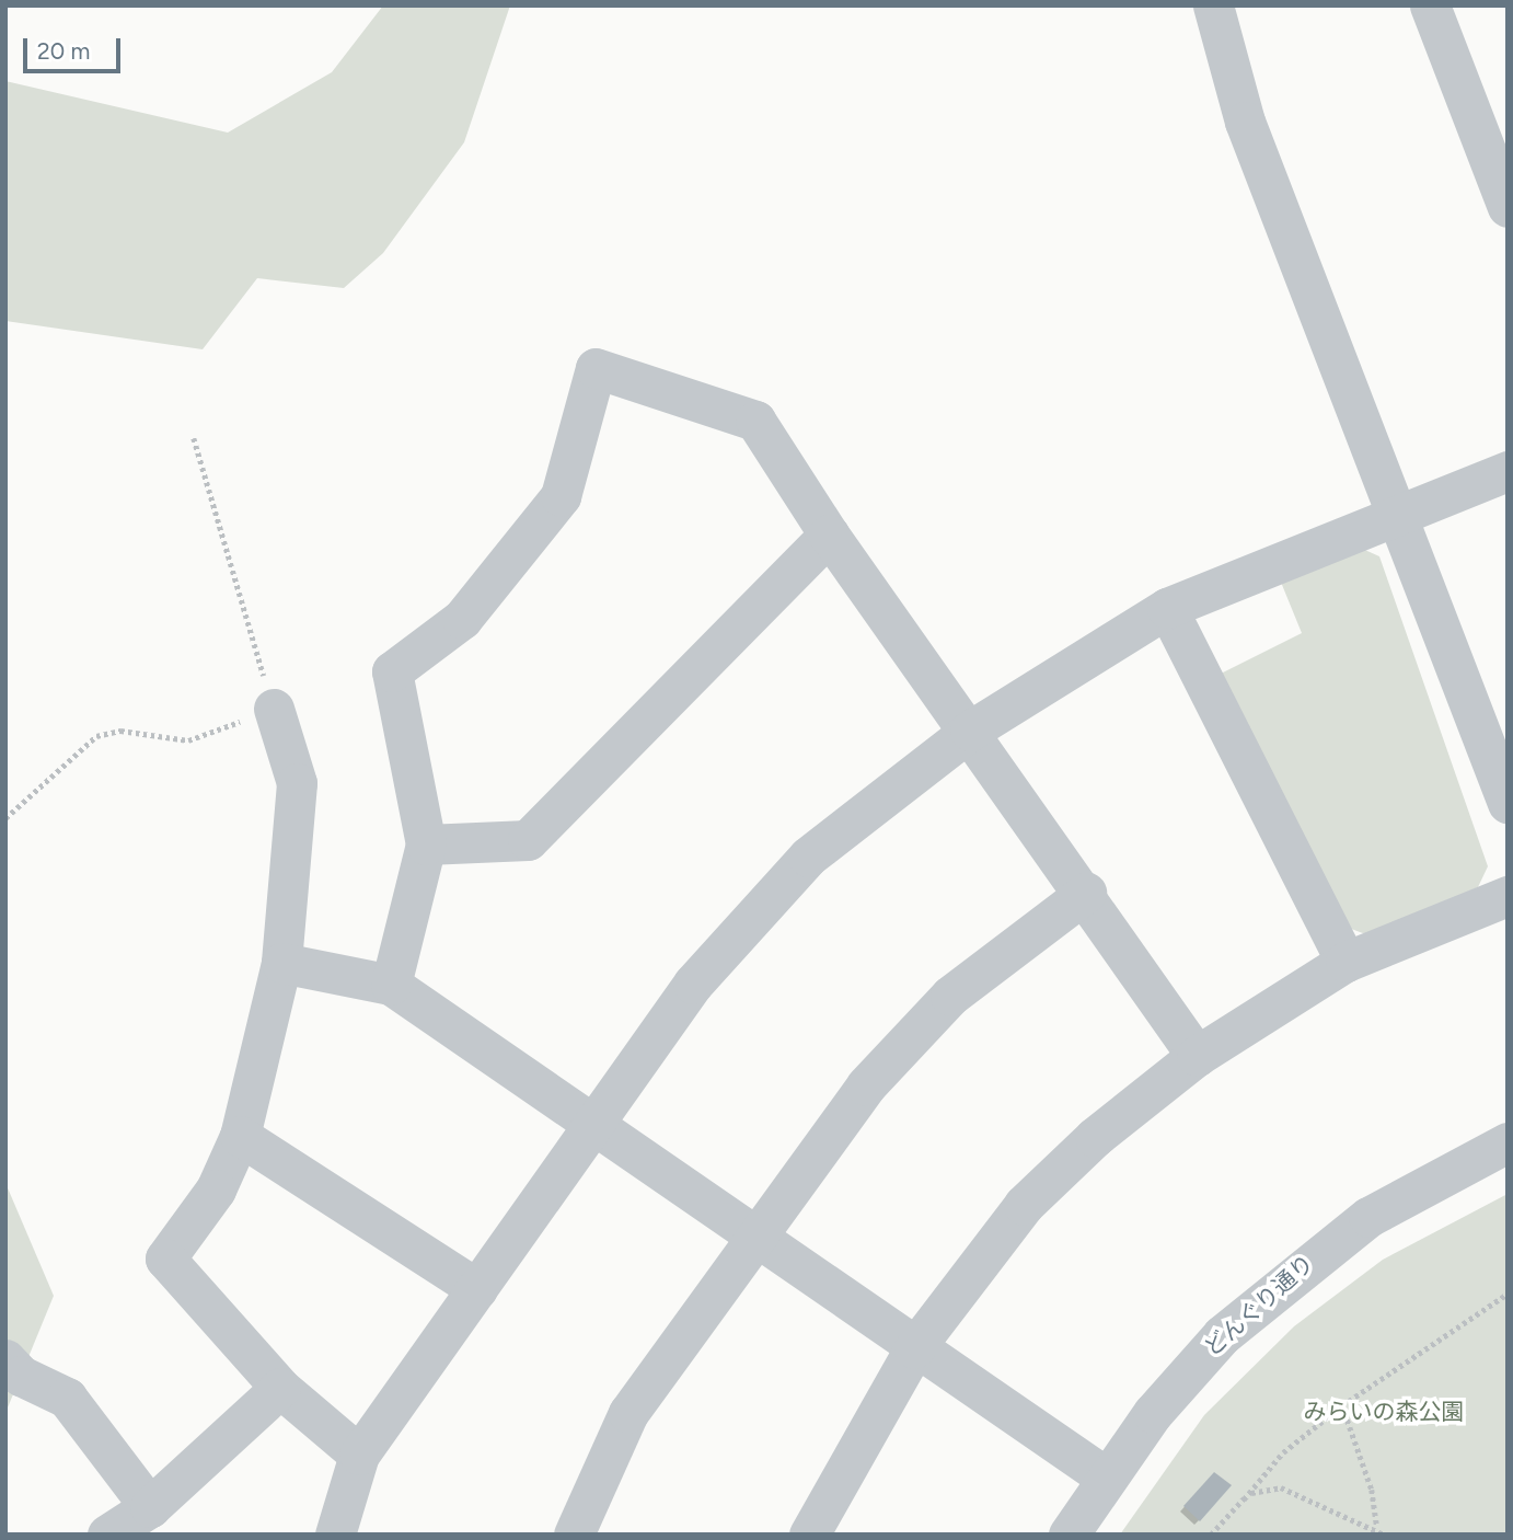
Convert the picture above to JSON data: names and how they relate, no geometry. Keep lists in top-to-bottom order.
{
  "streets": {
    "street": ["どんぐり通り"]
  },
  "parks": ["みらいの森公園"],
  "scale_bar": "20 m"
}
